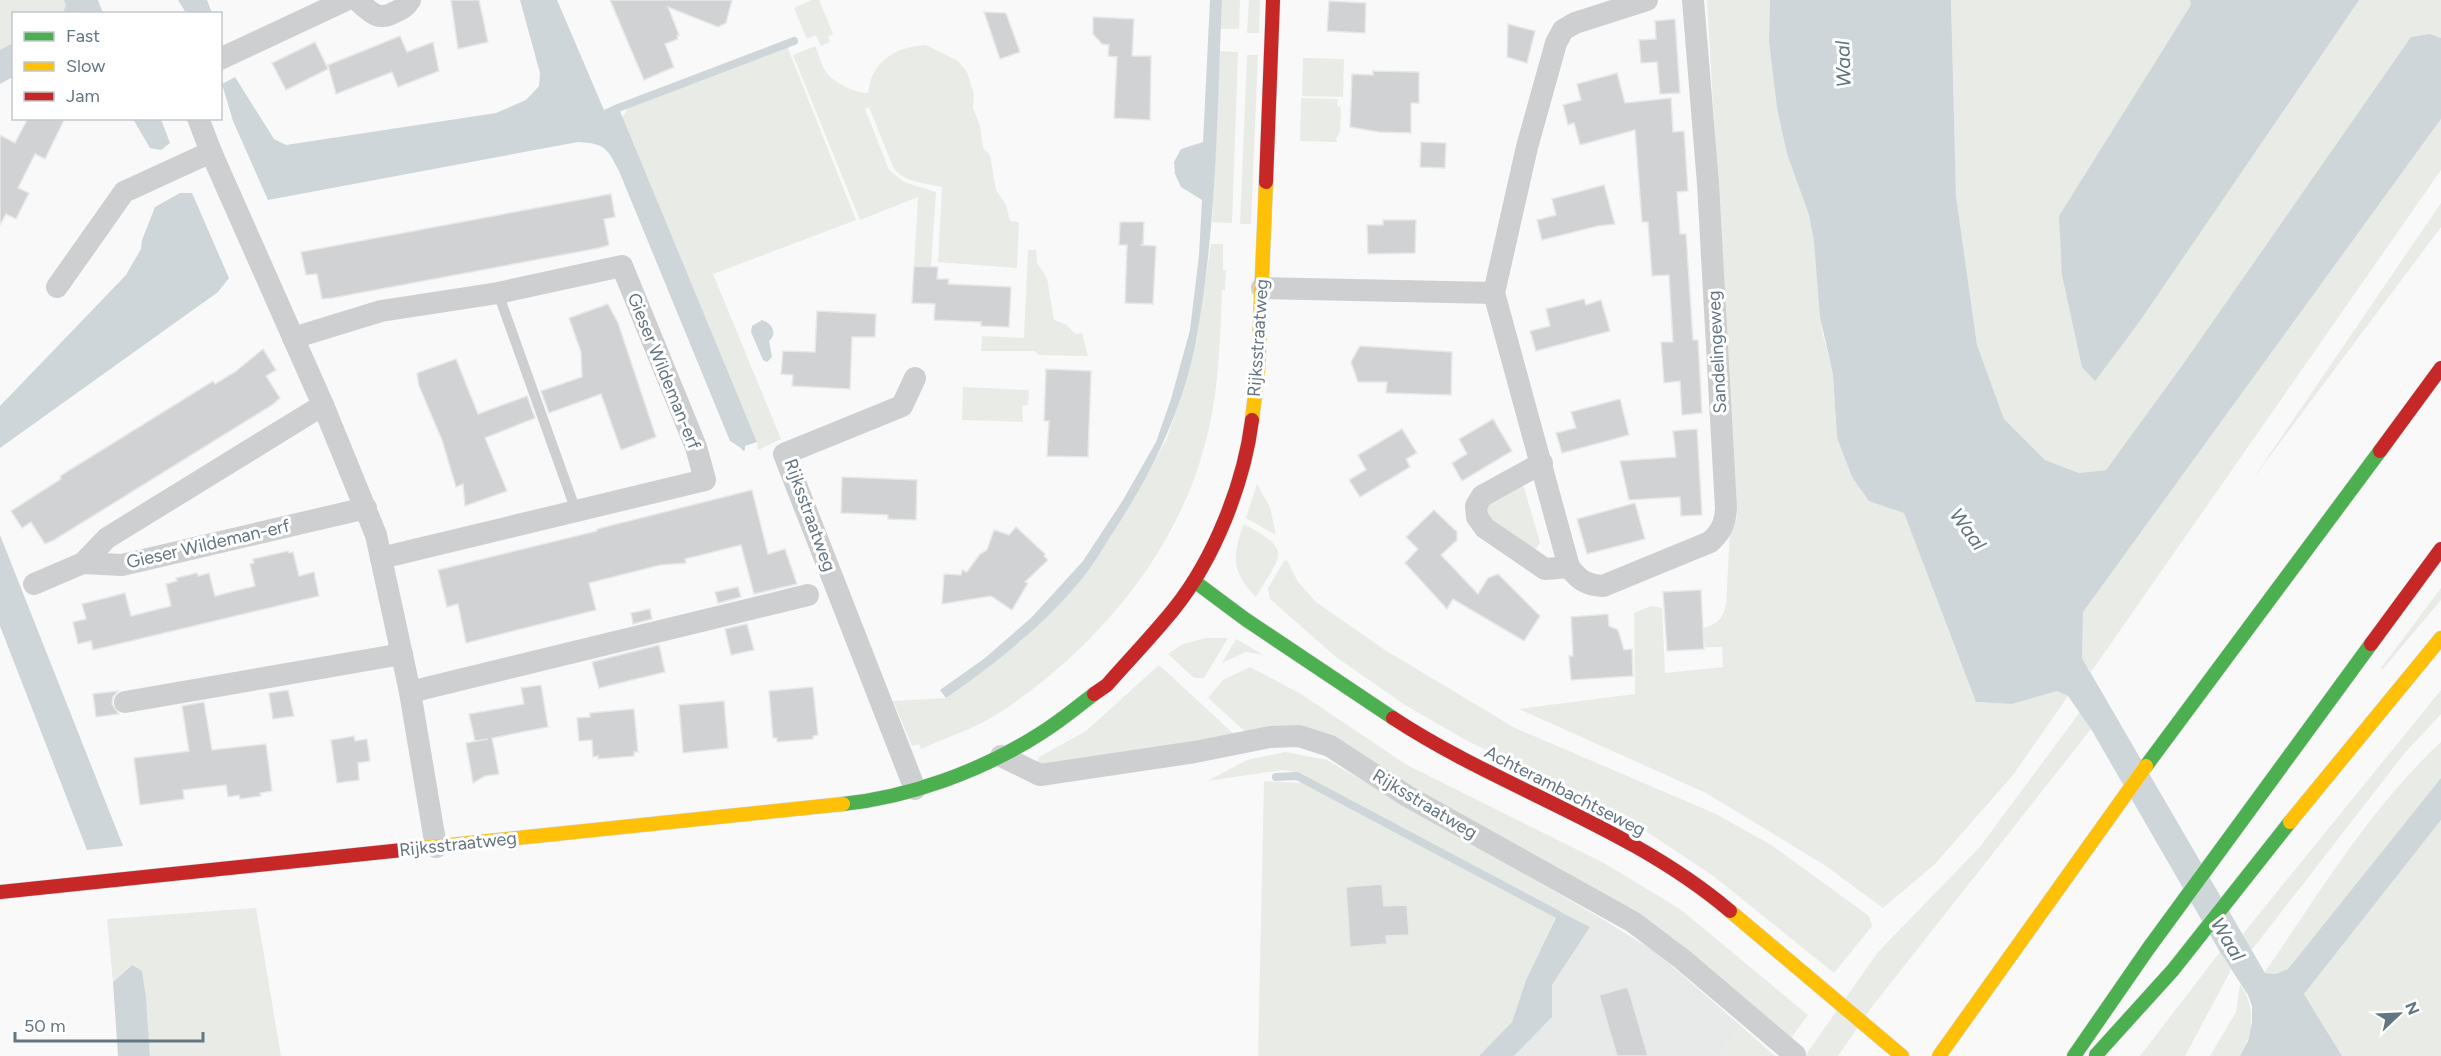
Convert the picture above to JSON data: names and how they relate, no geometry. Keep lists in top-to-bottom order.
{
  "streets": {
    "main road": ["Rijksstraatweg", "Achterambachtseweg"],
    "street": ["Sandelingeweg", "Gieser Wildeman-erf"]
  },
  "crossings": [
    ["Rijksstraatweg", "Achterambachtseweg"]
  ],
  "water": ["Waal"],
  "legend": ["Fast", "Slow", "Jam"],
  "scale_bar": "50 m",
  "north": "top right"
}
